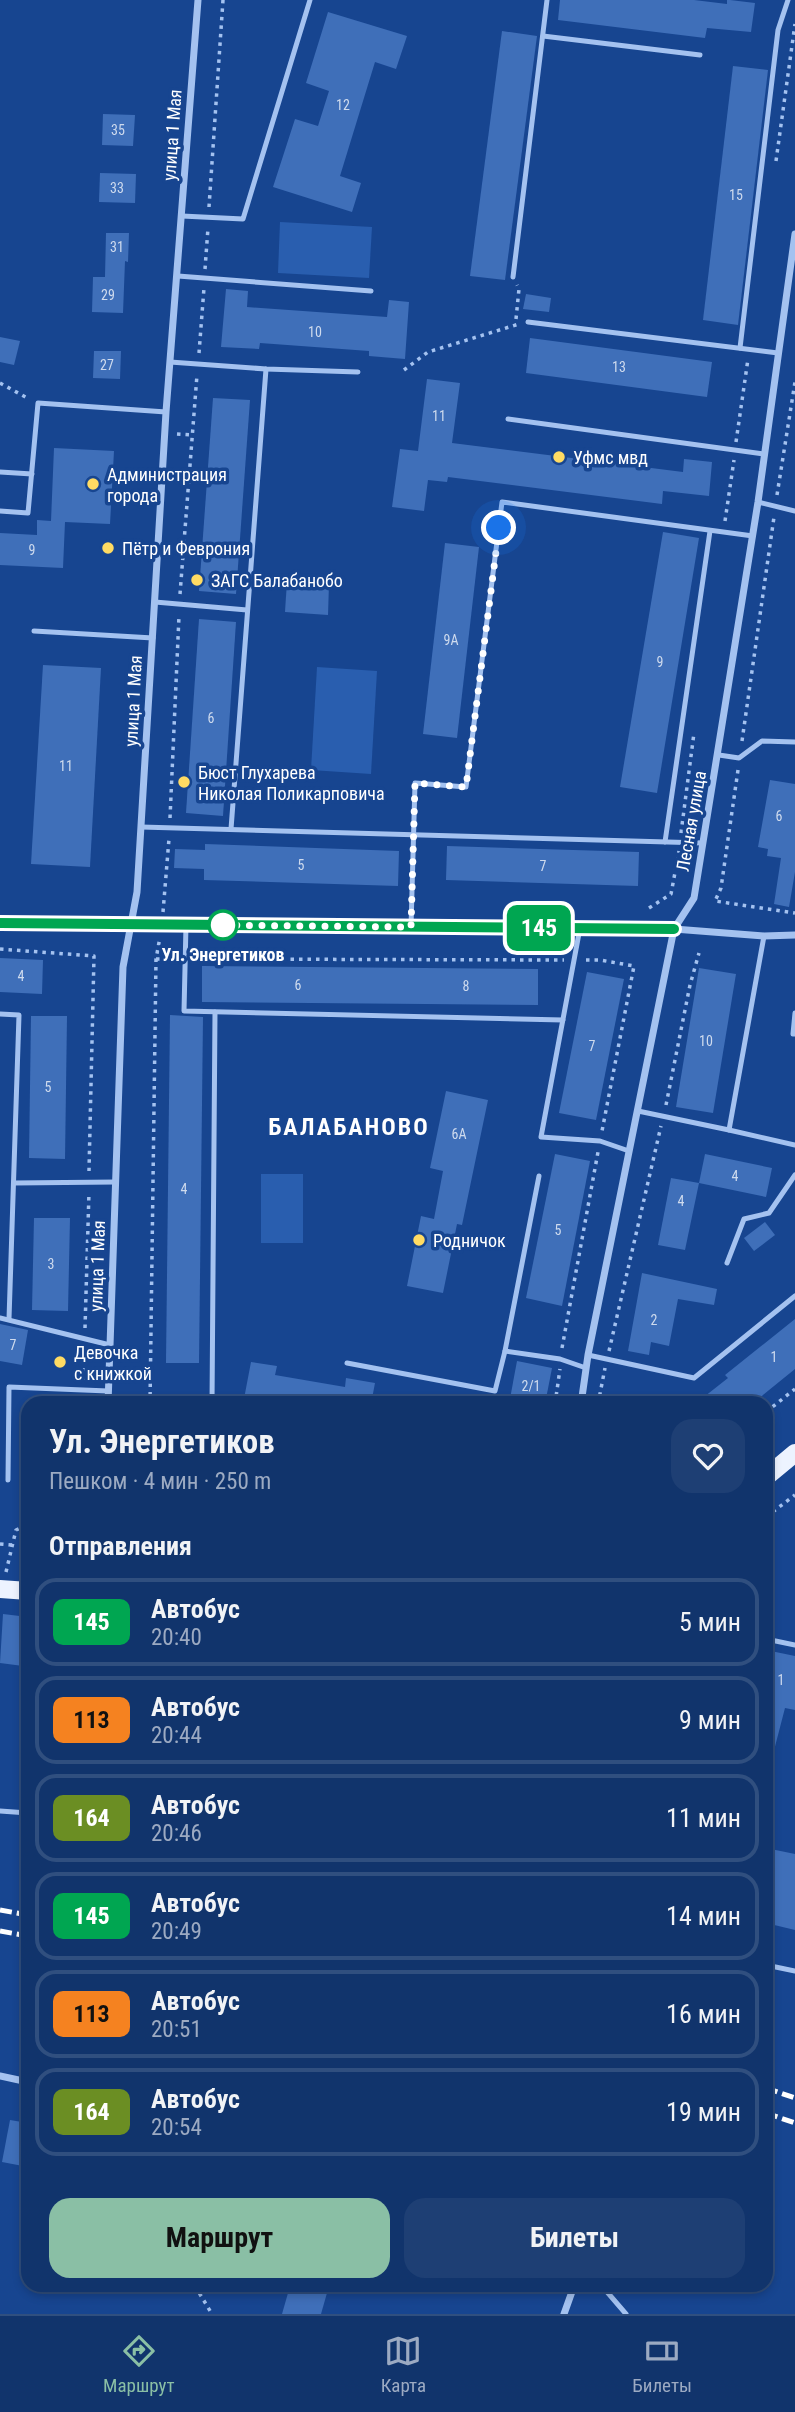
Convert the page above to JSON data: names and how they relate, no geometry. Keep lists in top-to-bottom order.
{
  "streets": {
    "street": ["улица 1 Мая", "Лесная улица"]
  },
  "districts": ["БАЛАБАНОВО"],
  "places": [
    "Уфмс мвд",
    "Администрация города",
    "Пётр и Феврония",
    "ЗАГС Балабанобо",
    "Бюст Глухарева Николая Поликарповича",
    "Ул. Энергетиков",
    "Родничок",
    "Девочка с книжкой"
  ],
  "lines": ["bus line 145"],
  "house_numbers": [
    "12",
    "35",
    "33",
    "15",
    "31",
    "29",
    "10",
    "27",
    "13",
    "11",
    "9",
    "9А",
    "9",
    "6",
    "11",
    "6",
    "5",
    "7",
    "4",
    "6",
    "8",
    "10",
    "7",
    "5",
    "6А",
    "4",
    "4",
    "4",
    "5",
    "3",
    "2",
    "7",
    "1",
    "2/1",
    "1"
  ],
  "page": {
    "on_map": "145",
    "heading": [
      ["Ул. Энергетиков", "Пешком · 4 мин · 250 m"],
      "Отправления"
    ],
    "list": [
      {
        "mark": "145",
        "name": "Автобус",
        "note": "20:40",
        "value": "5 мин"
      },
      {
        "mark": "113",
        "name": "Автобус",
        "note": "20:44",
        "value": "9 мин"
      },
      {
        "mark": "164",
        "name": "Автобус",
        "note": "20:46",
        "value": "11 мин"
      },
      {
        "mark": "145",
        "name": "Автобус",
        "note": "20:49",
        "value": "14 мин"
      },
      {
        "mark": "113",
        "name": "Автобус",
        "note": "20:51",
        "value": "16 мин"
      },
      {
        "mark": "164",
        "name": "Автобус",
        "note": "20:54",
        "value": "19 мин"
      }
    ],
    "buttons": ["Маршрут", "Билеты"],
    "tabs": ["Маршрут", "Карта", "Билеты"]
  }
}
